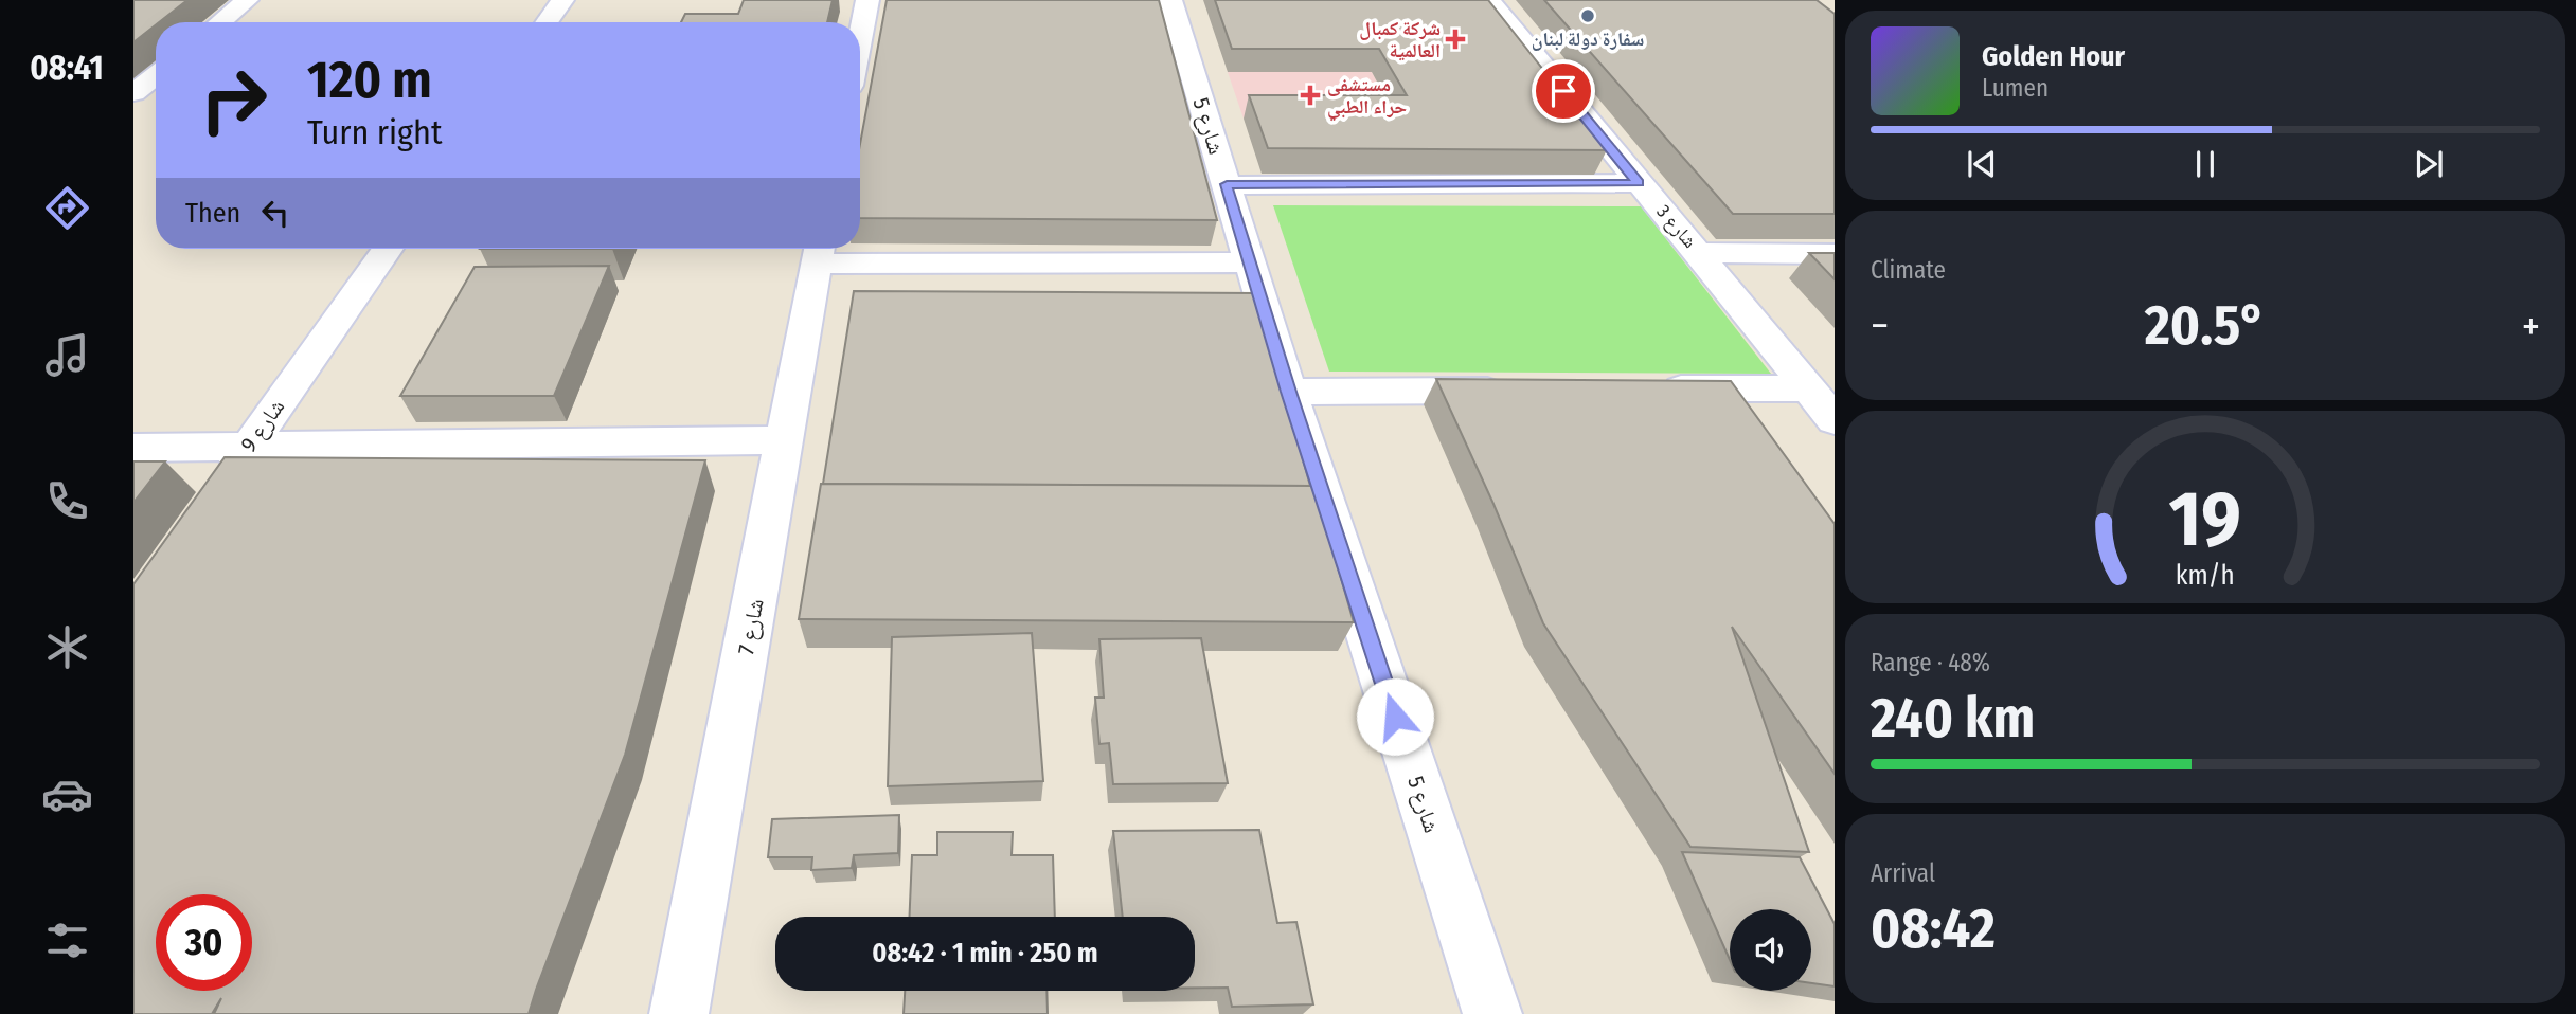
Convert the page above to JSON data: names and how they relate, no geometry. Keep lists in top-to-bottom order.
{
  "streets": {
    "street": [
      "شارع 5",
      "شارع 3",
      "شارع 9",
      "شارع 7"
    ]
  },
  "places": {
    "other": ["سفارة دولة لبنان"],
    "health": ["شركة كمبال العالمية", "مستشفى حراء الطبي"]
  },
  "page": {
    "tabs": "08:41",
    "turn": ["120 m", "Turn right"],
    "song": ["Golden Hour", "Lumen"],
    "then": "Then",
    "tile": [
      "Climate",
      ["Range · 48%", "240 km"],
      ["Arrival", "08:42"]
    ],
    "heat": ["−", "20.5°", "+"],
    "limit": "30",
    "trip": "08:42 · 1 min · 250 m",
    "gauge": ["19", "km/h"]
  }
}
